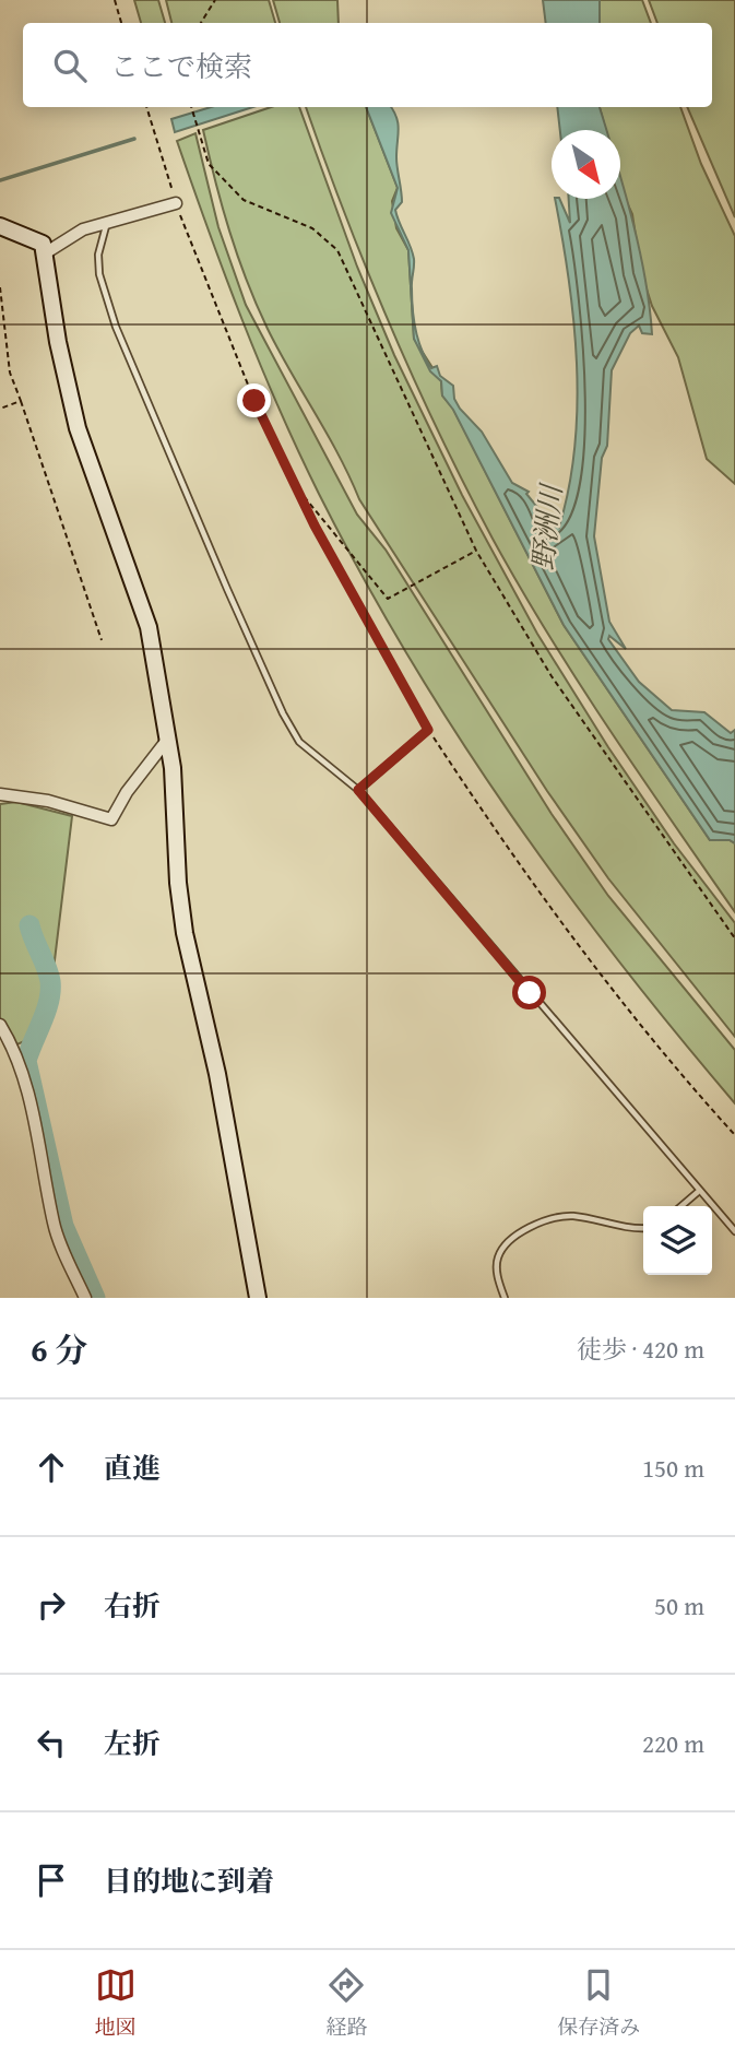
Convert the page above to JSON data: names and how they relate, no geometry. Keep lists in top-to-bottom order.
{
  "water": ["野洲川"],
  "north": "bottom right",
  "page": {
    "search": "ここで検索",
    "heading": ["6 分", "徒歩 · 420 m"],
    "list": [
      ["直進", "150 m"],
      ["右折", "50 m"],
      ["左折", "220 m"],
      "目的地に到着"
    ],
    "nav": ["地図", "経路", "保存済み"]
  }
}
